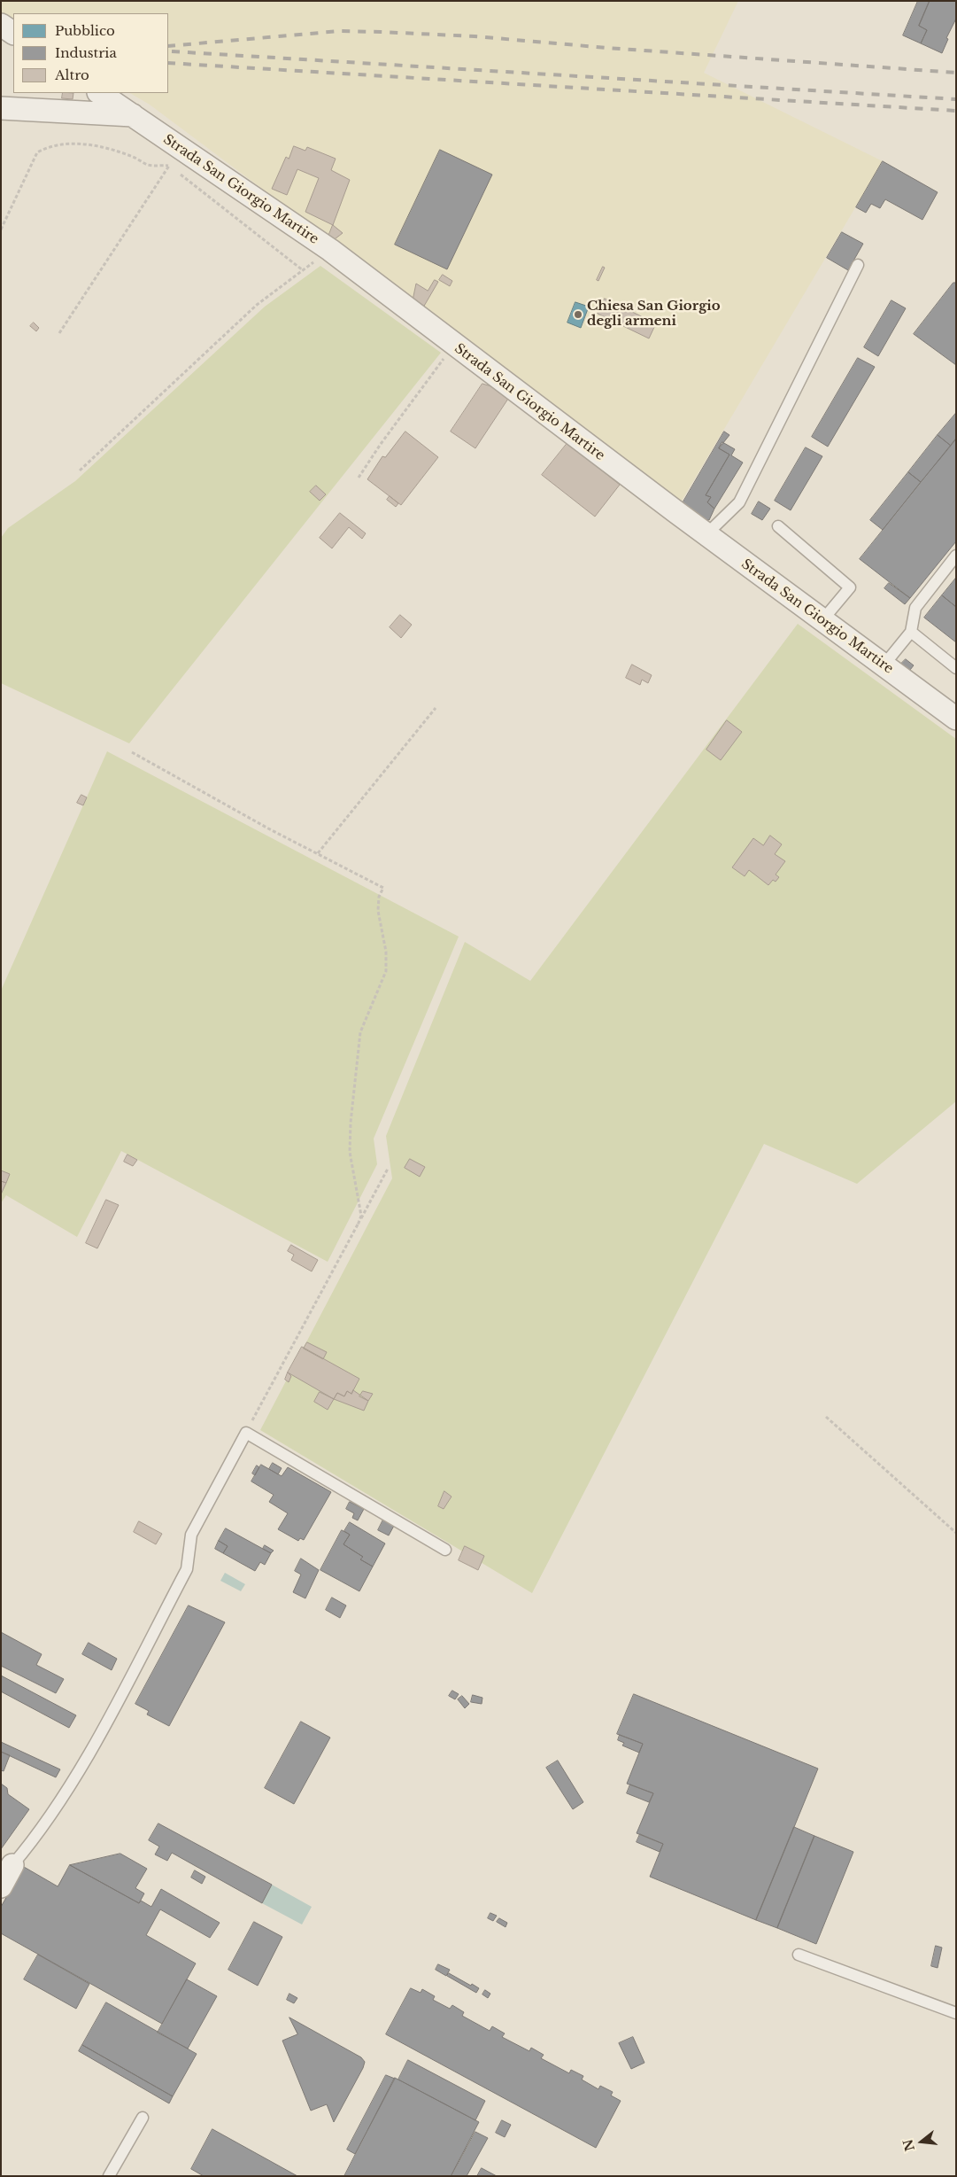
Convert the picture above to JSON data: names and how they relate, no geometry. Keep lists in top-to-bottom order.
{
  "streets": {
    "street": ["Strada San Giorgio Martire"]
  },
  "places": ["Chiesa San Giorgio degli armeni"],
  "legend": ["Pubblico", "Industria", "Altro"],
  "north": "left"
}
